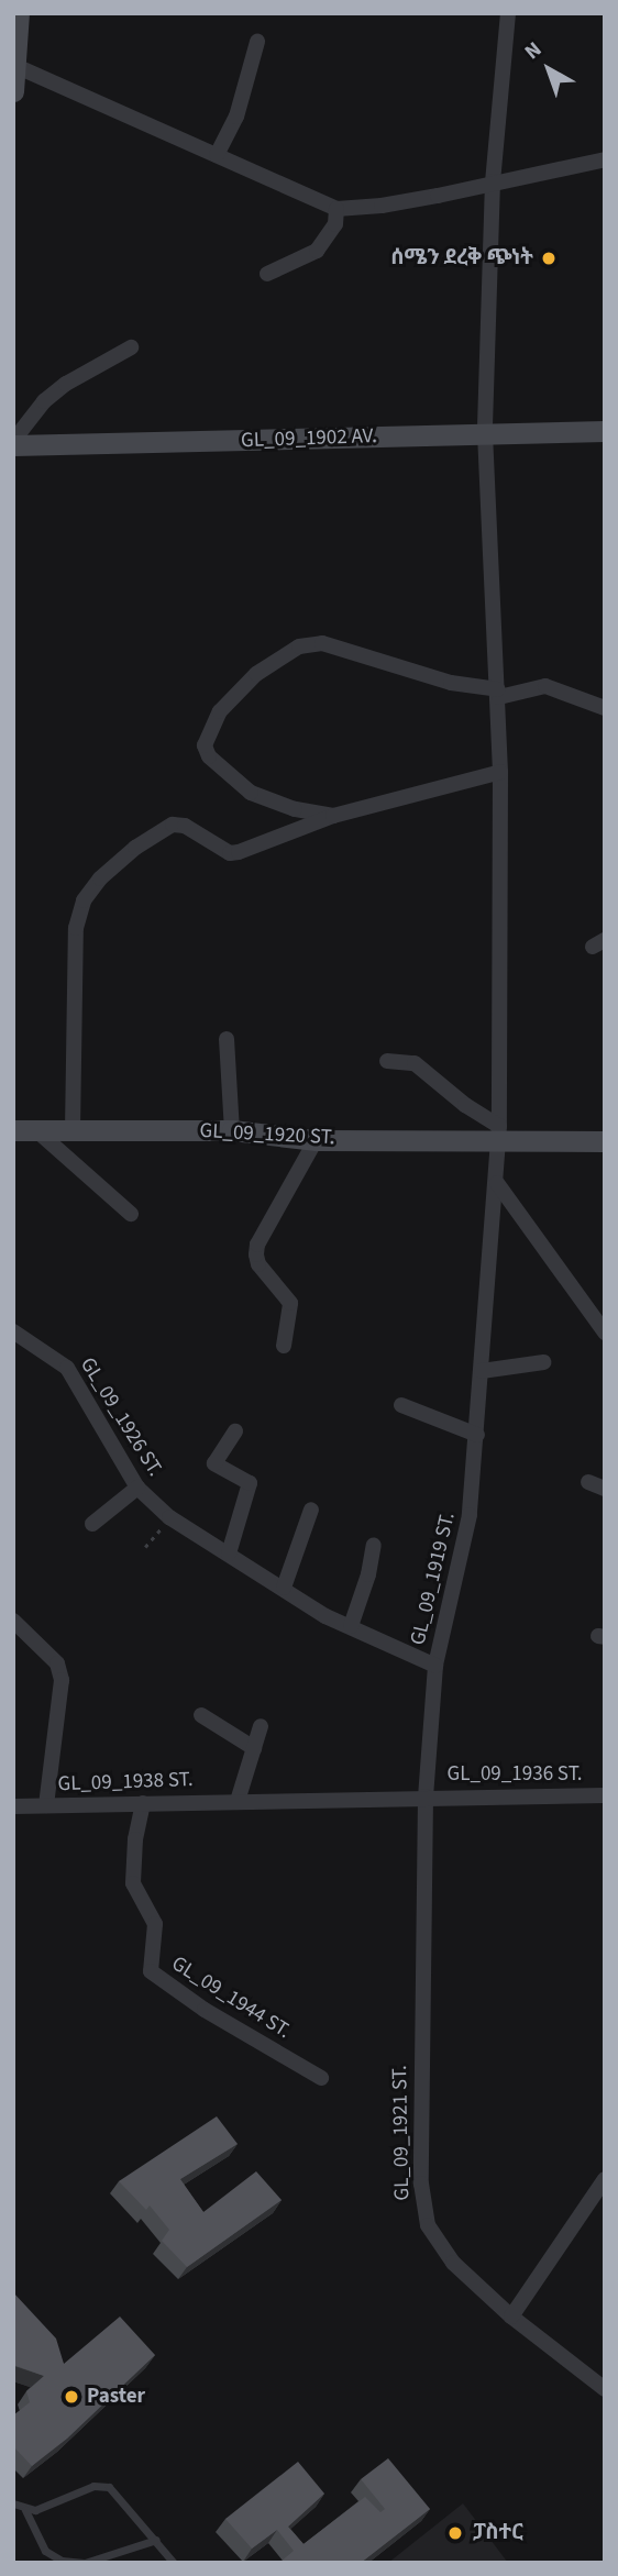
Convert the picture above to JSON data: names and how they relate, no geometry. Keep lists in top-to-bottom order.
{
  "streets": {
    "main road": ["GL_09_1902 AV.", "GL_09_1920 ST."],
    "street": [
      "GL_09_1926 ST.",
      "GL_09_1919 ST.",
      "GL_09_1936 ST.",
      "GL_09_1938 ST.",
      "GL_09_1944 ST.",
      "GL_09_1921 ST."
    ]
  },
  "crossings": [
    ["GL_09_1902 AV.", "GL_09_1919 ST."],
    ["GL_09_1920 ST.", "GL_09_1919 ST."],
    ["GL_09_1926 ST.", "GL_09_1919 ST."],
    ["GL_09_1919 ST.", "GL_09_1936 ST."],
    ["GL_09_1919 ST.", "GL_09_1938 ST."],
    ["GL_09_1919 ST.", "GL_09_1921 ST."],
    ["GL_09_1936 ST.", "GL_09_1938 ST."],
    ["GL_09_1936 ST.", "GL_09_1921 ST."],
    ["GL_09_1938 ST.", "GL_09_1944 ST."],
    ["GL_09_1938 ST.", "GL_09_1921 ST."]
  ],
  "places": ["ሰሜን ደረቅ ጭነት", "Paster", "ፓስተር"],
  "north": "top left"
}
